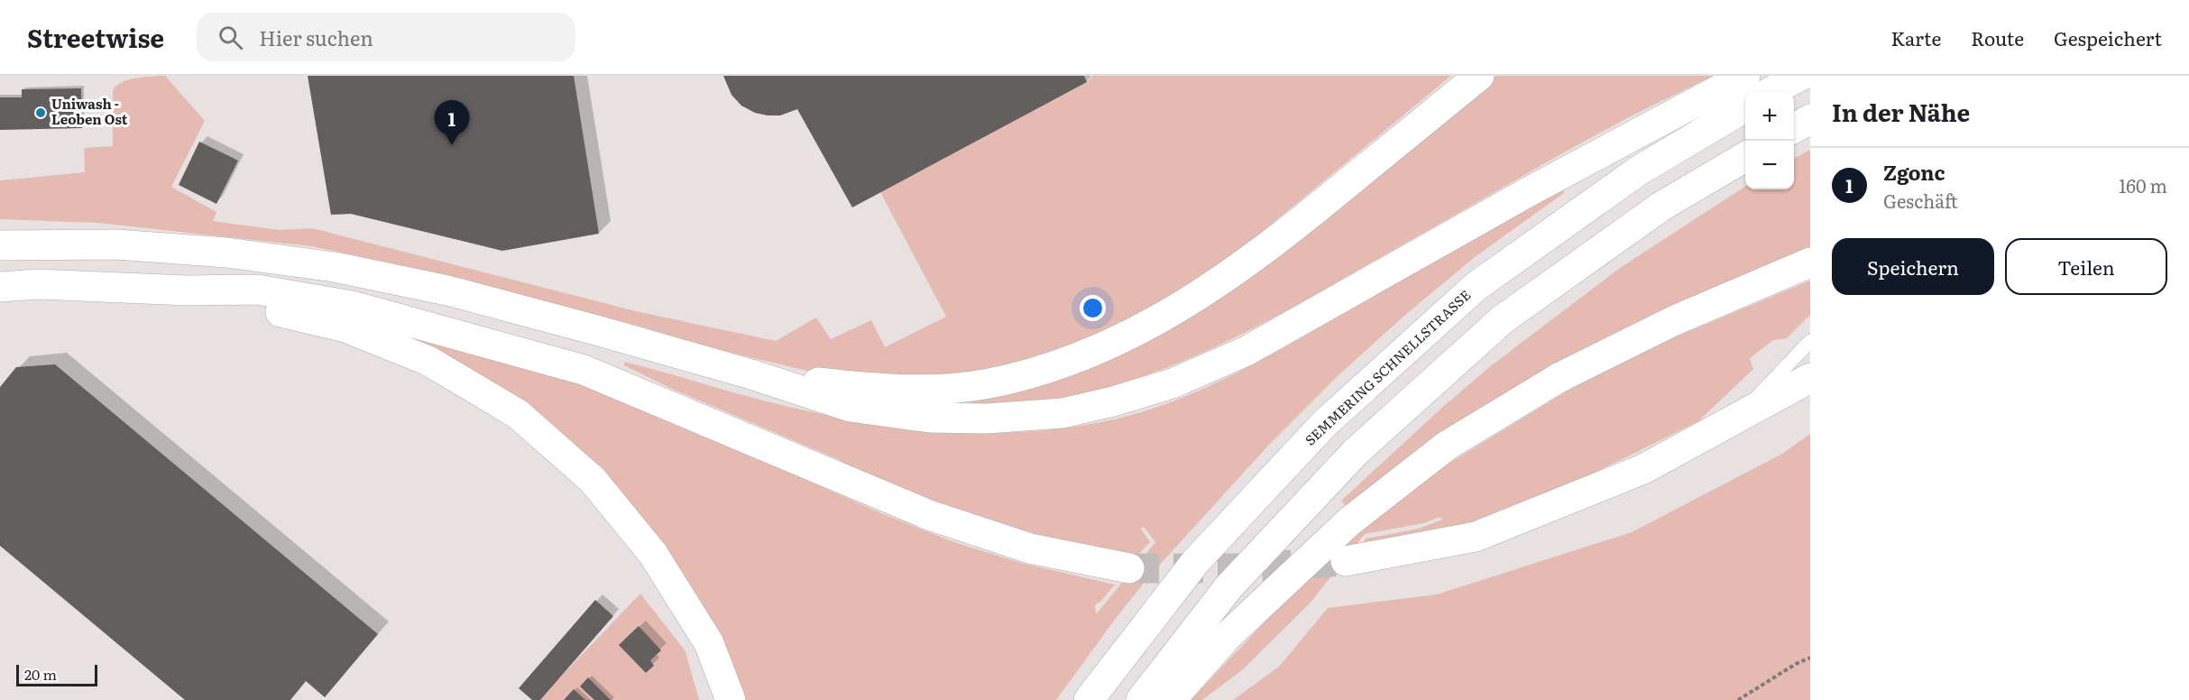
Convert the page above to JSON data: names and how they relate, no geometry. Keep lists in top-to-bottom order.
{
  "streets": {
    "highway": ["SEMMERING SCHNELLSTRASSE"]
  },
  "places": ["Uniwash - Leoben Ost"],
  "scale_bar": "20 m",
  "page": {
    "header": "Streetwise",
    "search": "Hier suchen",
    "nav": ["Karte", "Route", "Gespeichert"],
    "heading": "In der Nähe",
    "map_buttons": ["+", "−"],
    "pins": "1",
    "list": [
      {
        "mark": "1",
        "name": "Zgonc",
        "note": "Geschäft",
        "value": "160 m"
      }
    ],
    "buttons": ["Speichern", "Teilen"],
    "scale": "20 m"
  }
}
